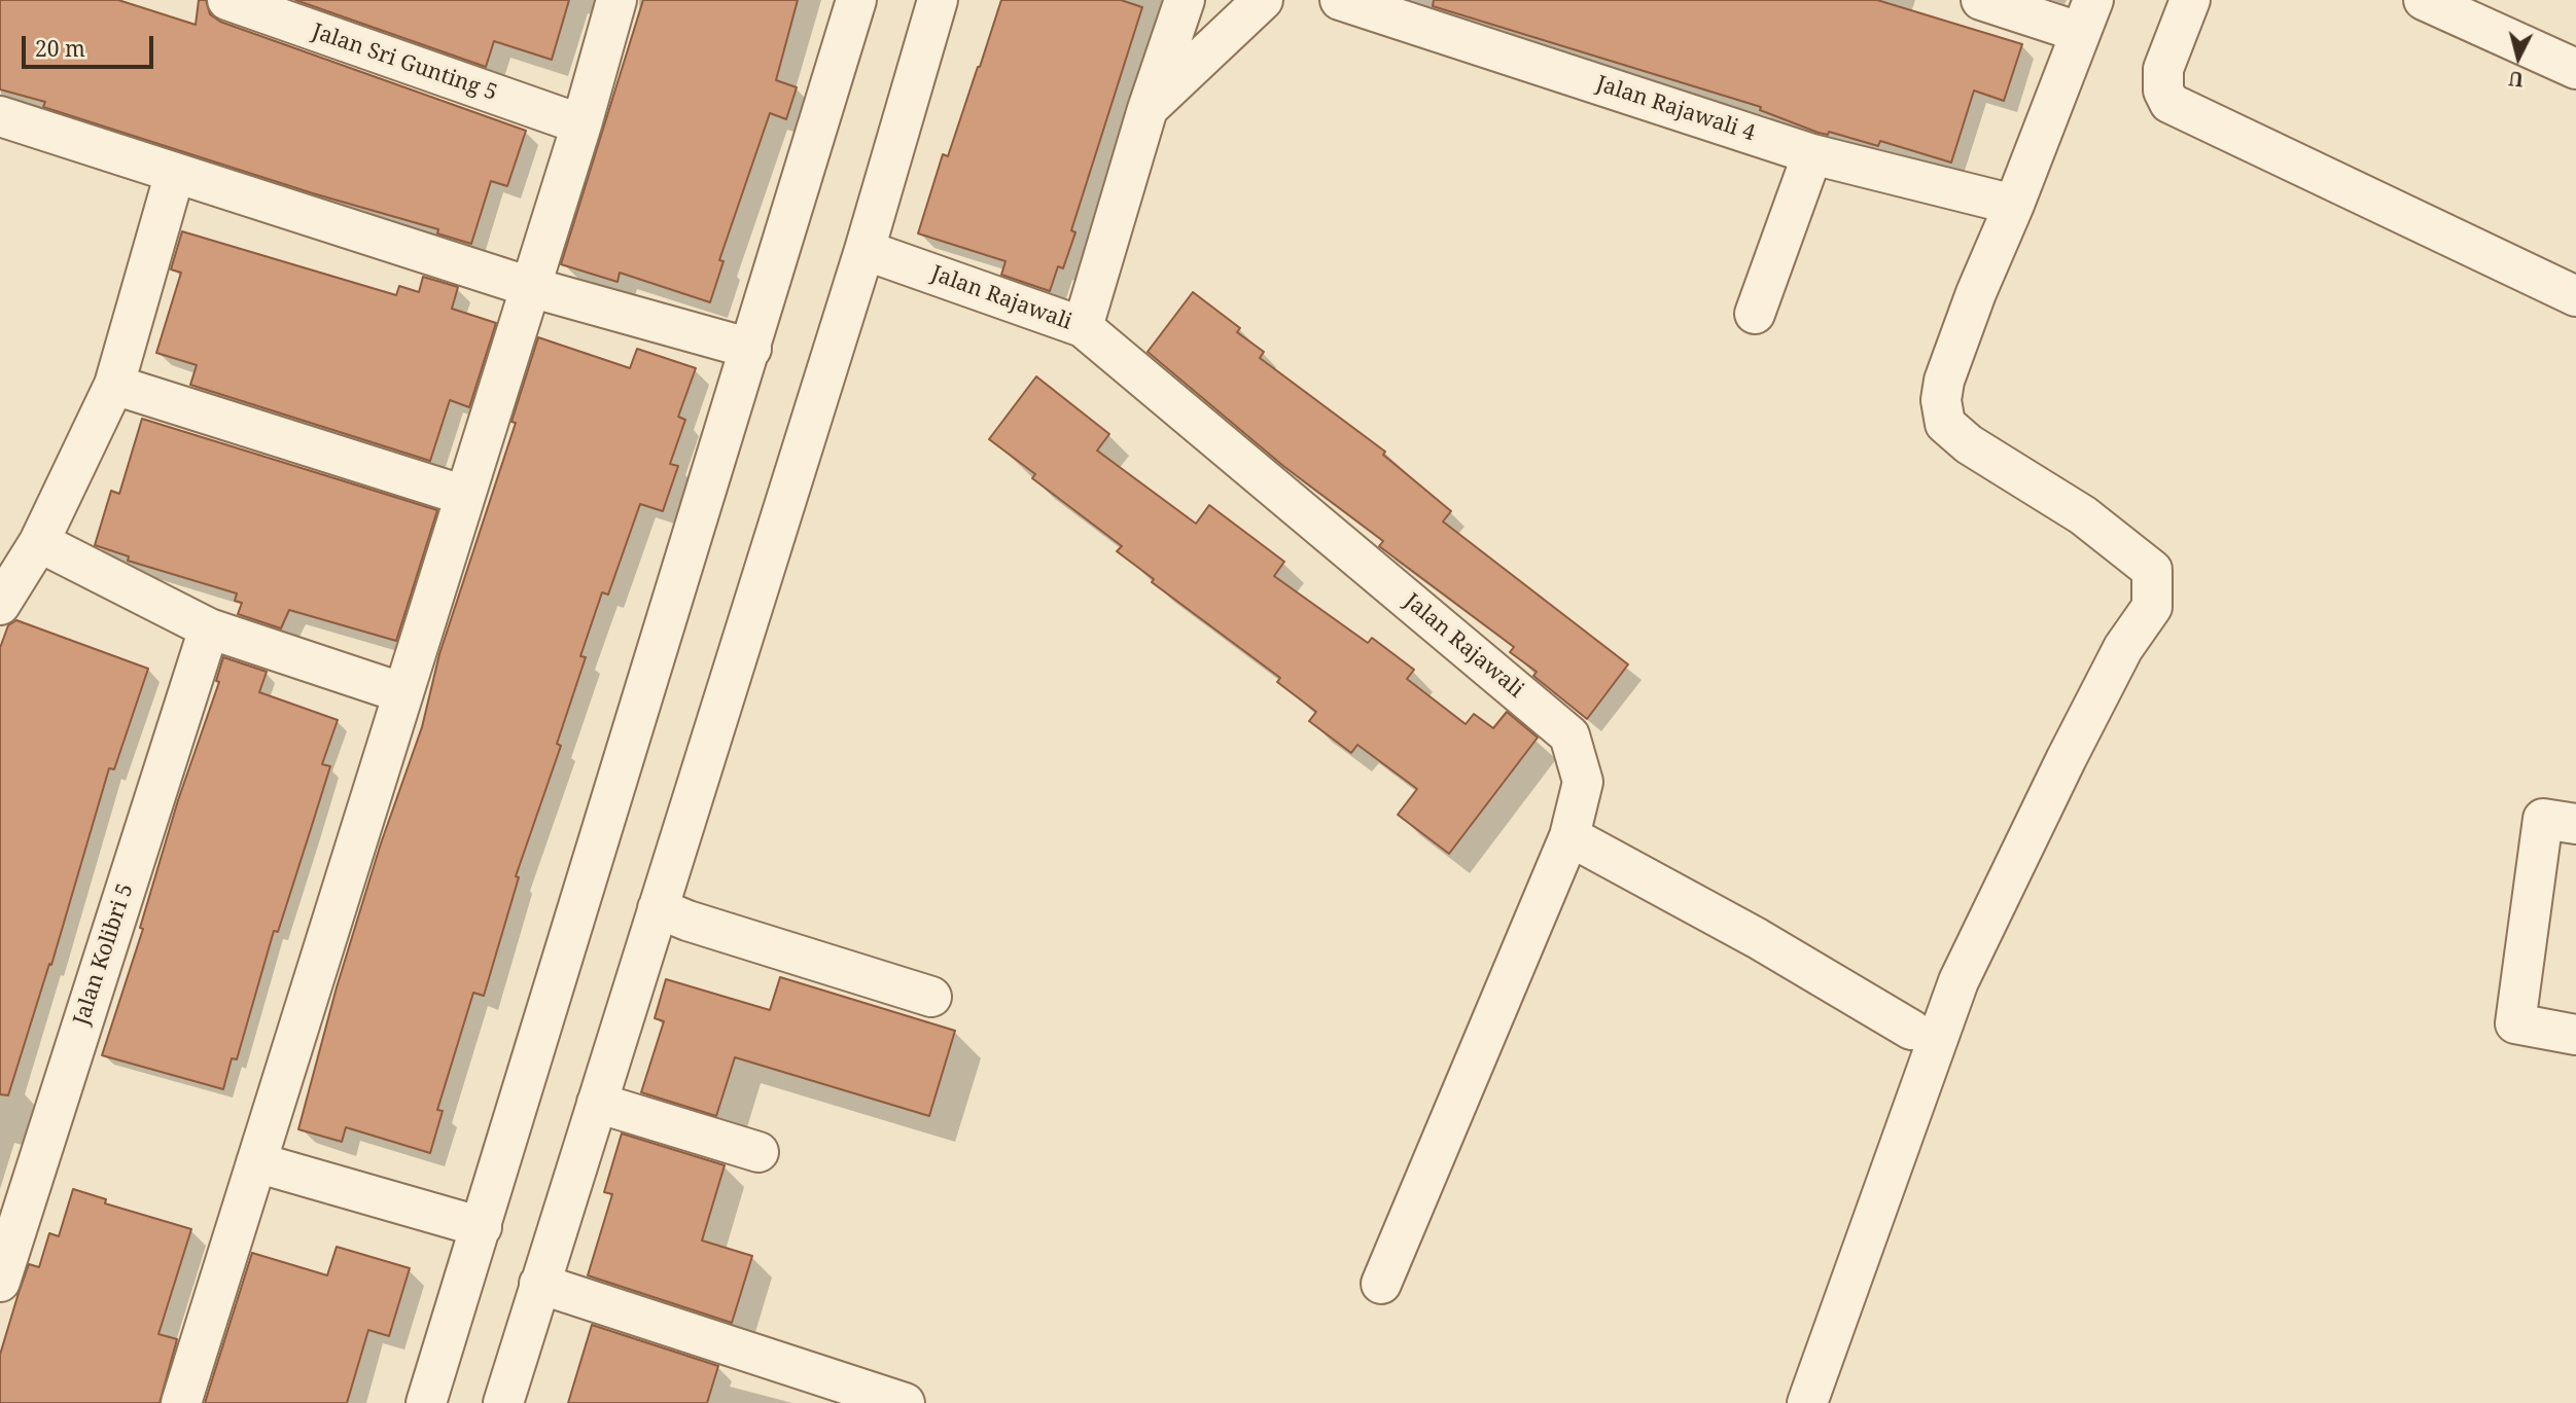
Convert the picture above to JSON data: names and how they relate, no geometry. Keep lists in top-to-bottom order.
{
  "streets": {
    "street": [
      "Jalan Sri Gunting 5",
      "Jalan Rajawali 4",
      "Jalan Rajawali",
      "Jalan Kolibri 5"
    ]
  },
  "scale_bar": "20 m",
  "north": "bottom"
}
